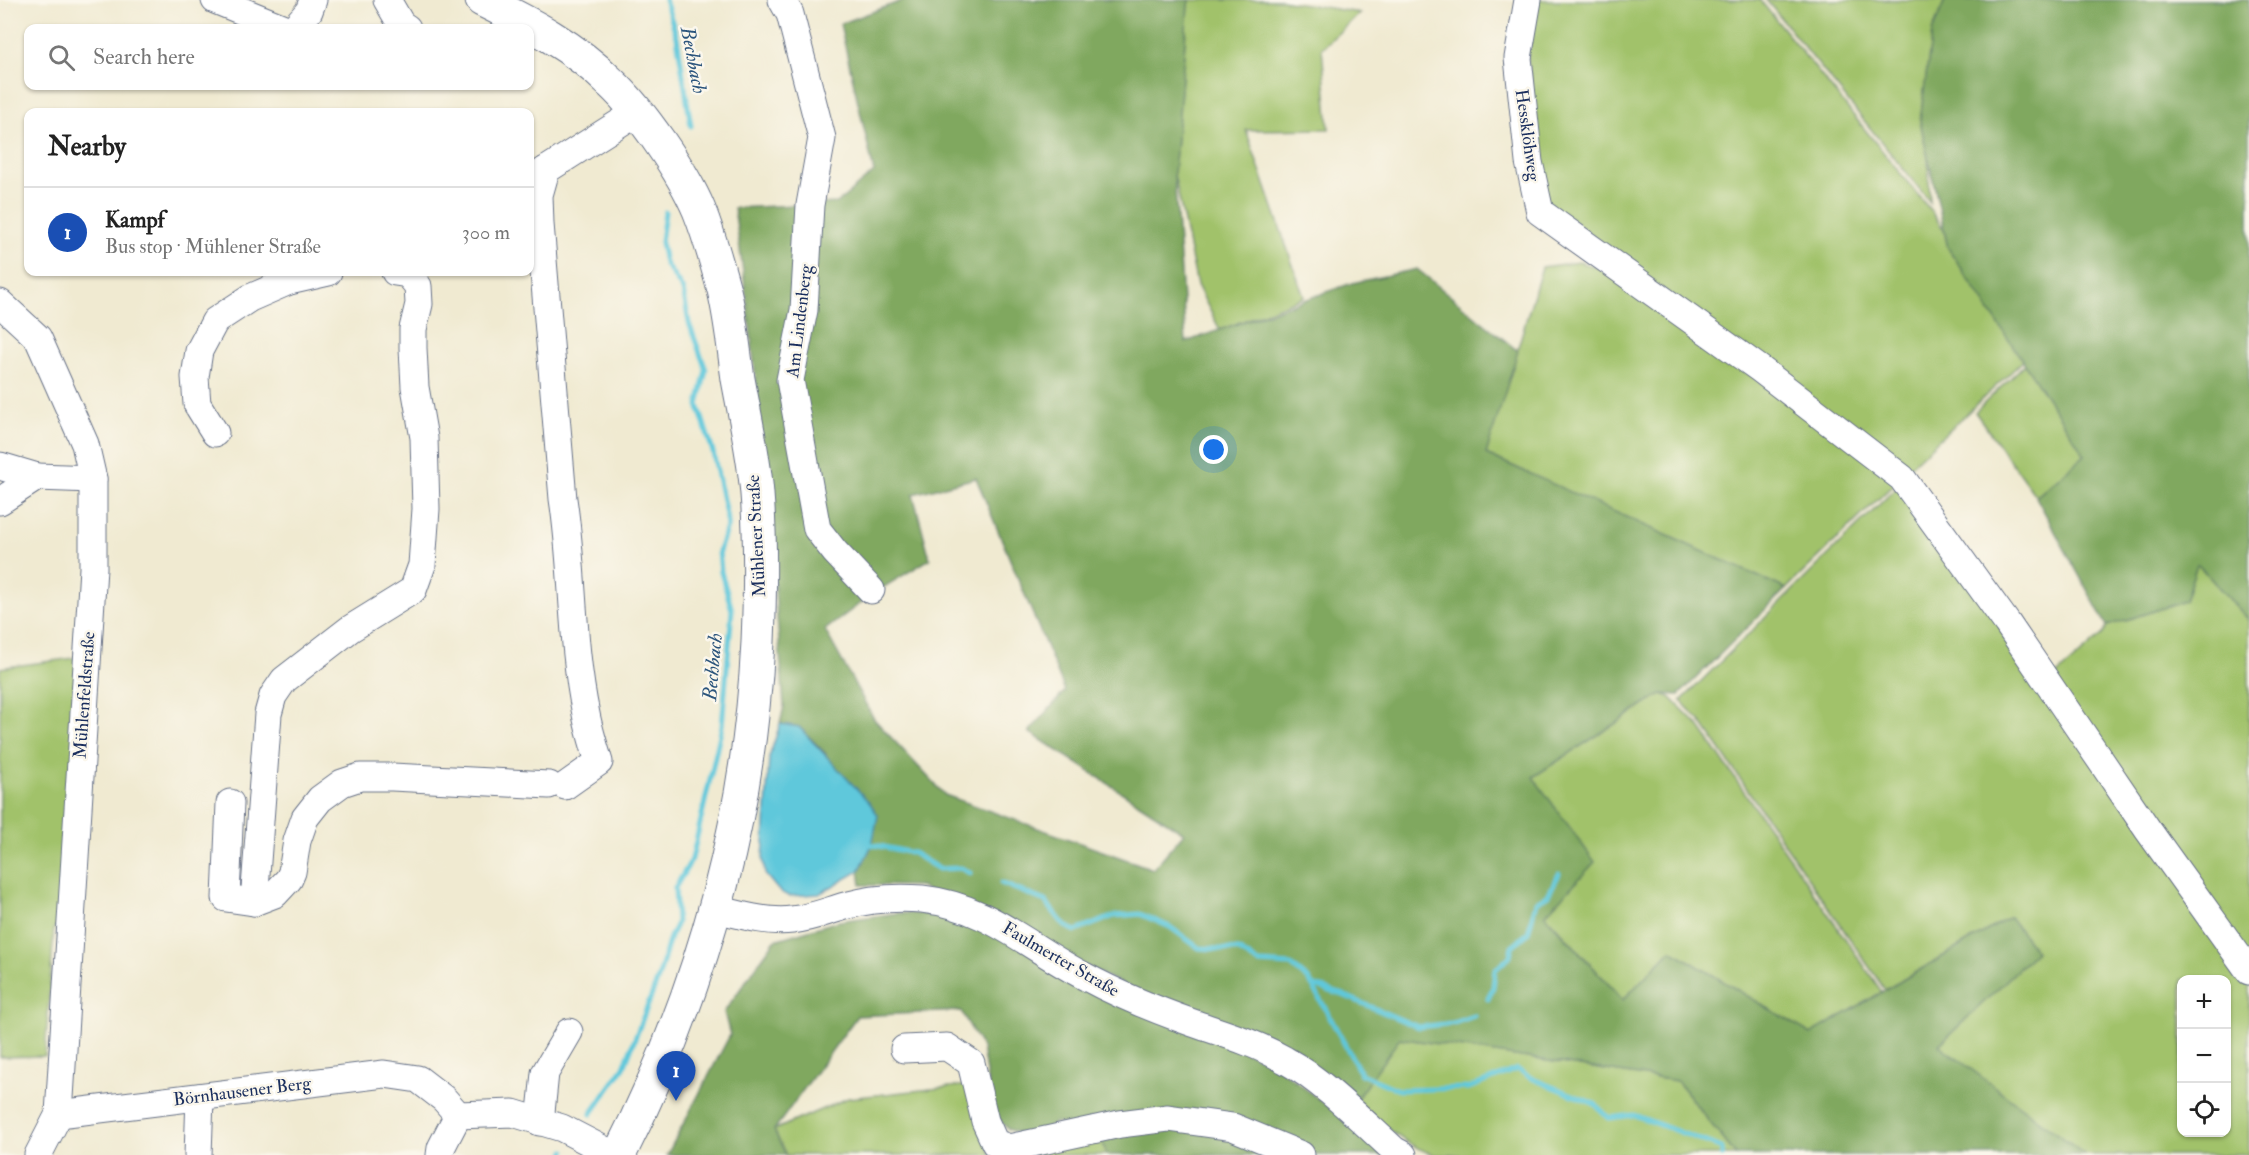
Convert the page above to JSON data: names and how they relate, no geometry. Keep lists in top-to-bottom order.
{
  "streets": {
    "main road": ["Mühlener Straße"],
    "street": [
      "Hessklöhweg",
      "Am Lindenberg",
      "Mühlenfeldstraße",
      "Faulmerter Straße",
      "Börnhausener Berg"
    ]
  },
  "crossings": [
    ["Mühlener Straße", "Faulmerter Straße"],
    ["Mühlenfeldstraße", "Börnhausener Berg"]
  ],
  "water": ["Bechbach"],
  "page": {
    "search": "Search here",
    "heading": "Nearby",
    "list": [
      {
        "mark": "1",
        "name": "Kampf",
        "note": "Bus stop · Mühlener Straße",
        "value": "300 m"
      }
    ],
    "map_buttons": ["+", "−"],
    "pins": "1"
  }
}
